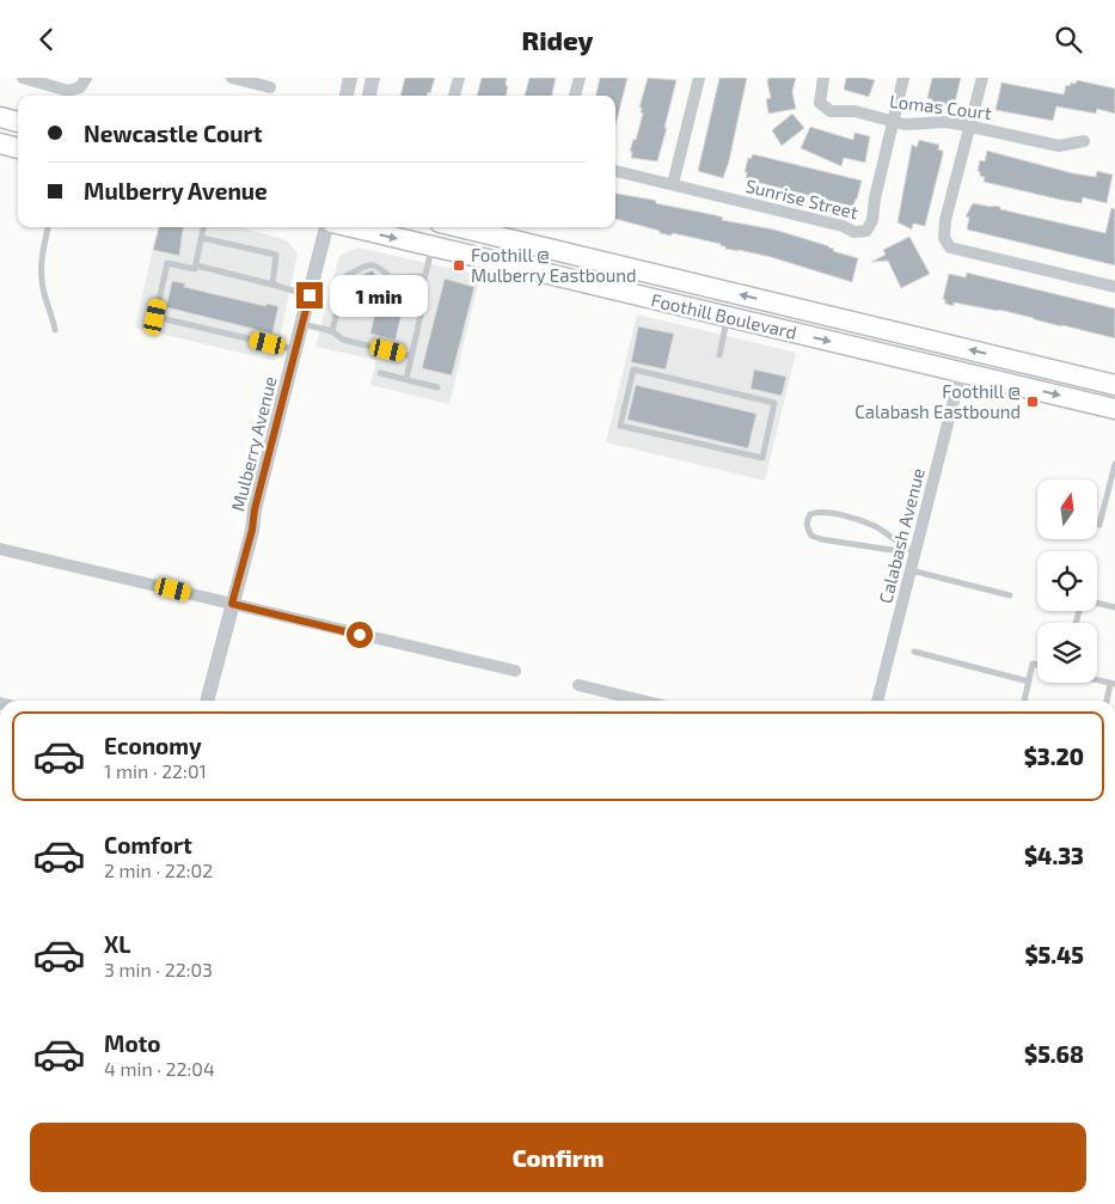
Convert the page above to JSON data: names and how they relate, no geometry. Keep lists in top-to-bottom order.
{
  "streets": {
    "main road": ["Foothill Boulevard"],
    "street": [
      "Lomas Court",
      "Sunrise Street",
      "Mulberry Avenue",
      "Calabash Avenue"
    ]
  },
  "crossings": [
    ["Lomas Court", "Sunrise Street"],
    ["Foothill Boulevard", "Calabash Avenue"]
  ],
  "places": {
    "transit": ["Foothill @ Mulberry Eastbound", "Foothill @ Calabash Eastbound"]
  },
  "north": "top",
  "page": {
    "header": "Ridey",
    "banner": ["Newcastle Court", "Mulberry Avenue"],
    "bubble": "1 min",
    "list": [
      {
        "name": "Economy",
        "note": "1 min · 22:01",
        "value": "$3.20"
      },
      {
        "name": "Comfort",
        "note": "2 min · 22:02",
        "value": "$4.33"
      },
      {
        "name": "XL",
        "note": "3 min · 22:03",
        "value": "$5.45"
      },
      {
        "name": "Moto",
        "note": "4 min · 22:04",
        "value": "$5.68"
      }
    ],
    "buttons": "Confirm"
  }
}
